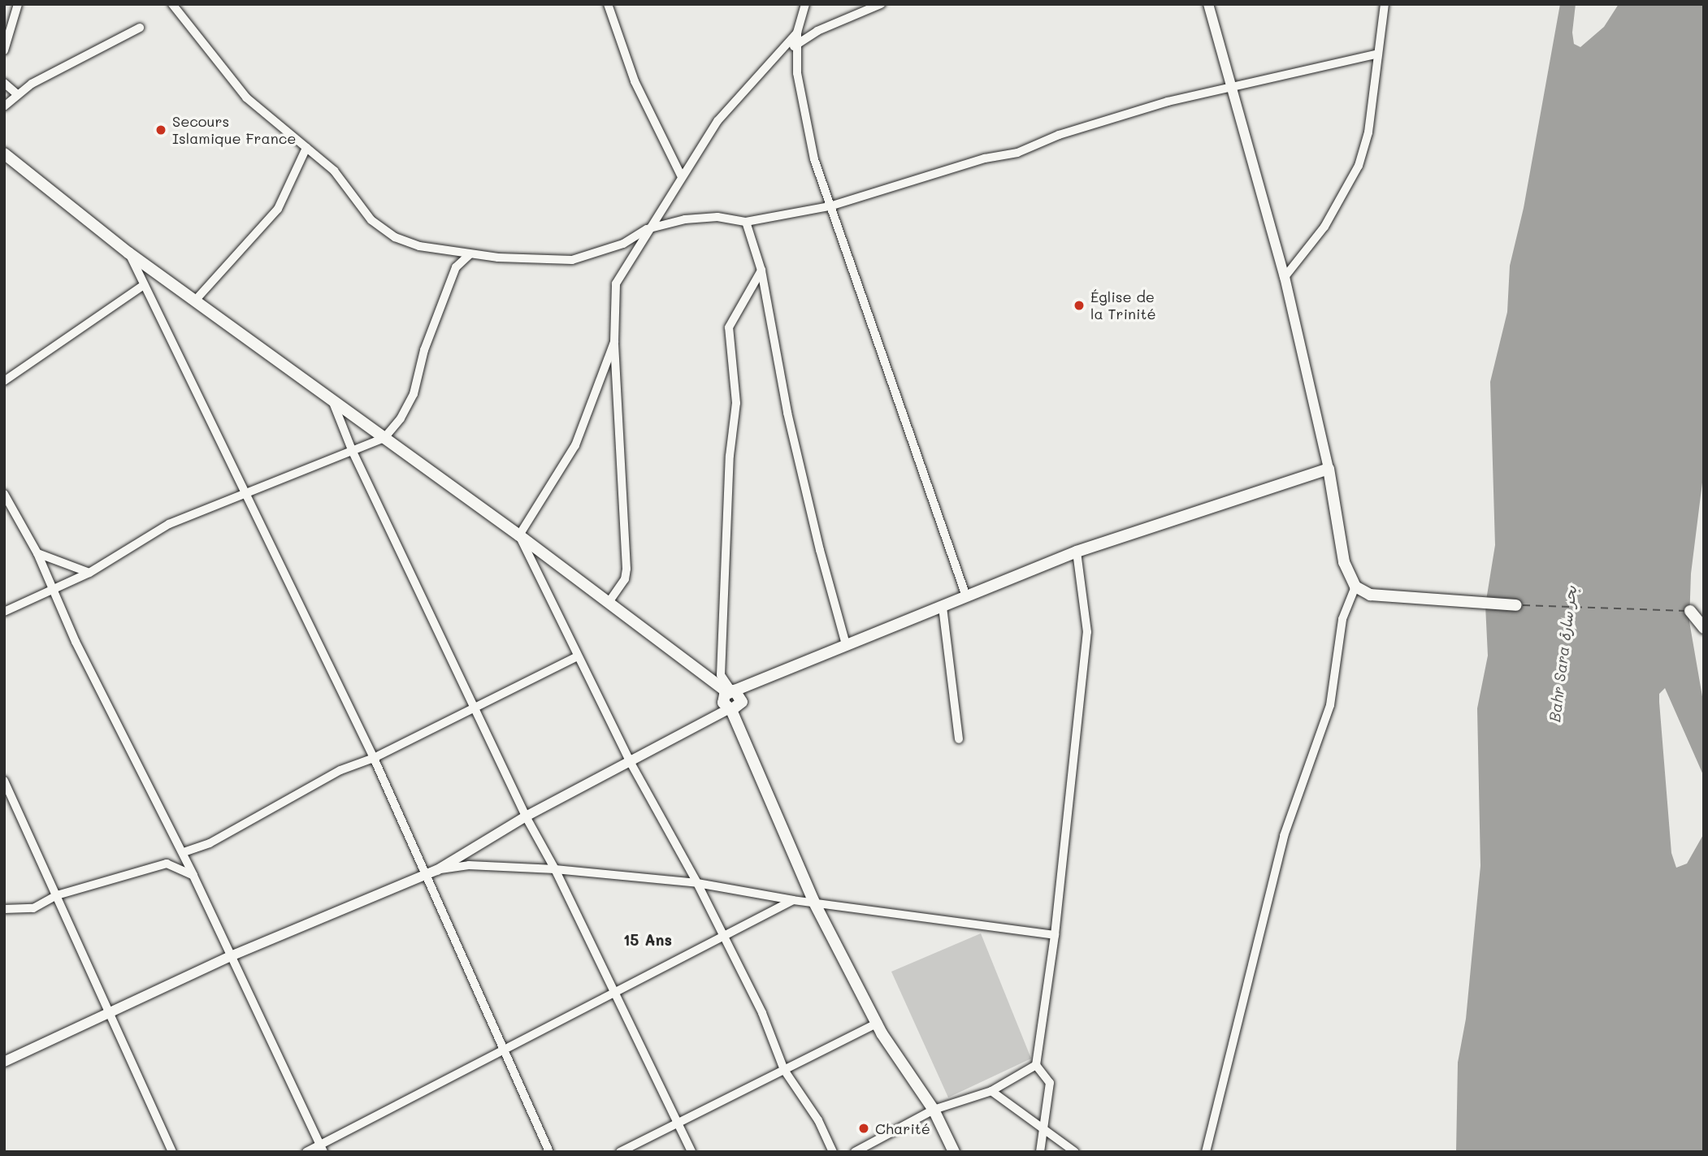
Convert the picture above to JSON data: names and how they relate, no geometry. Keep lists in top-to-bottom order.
{
  "districts": ["15 Ans"],
  "water": ["Bahr Sara بحر سارة"],
  "places": ["Secours Islamique France", "Église de la Trinité", "Charité"]
}
